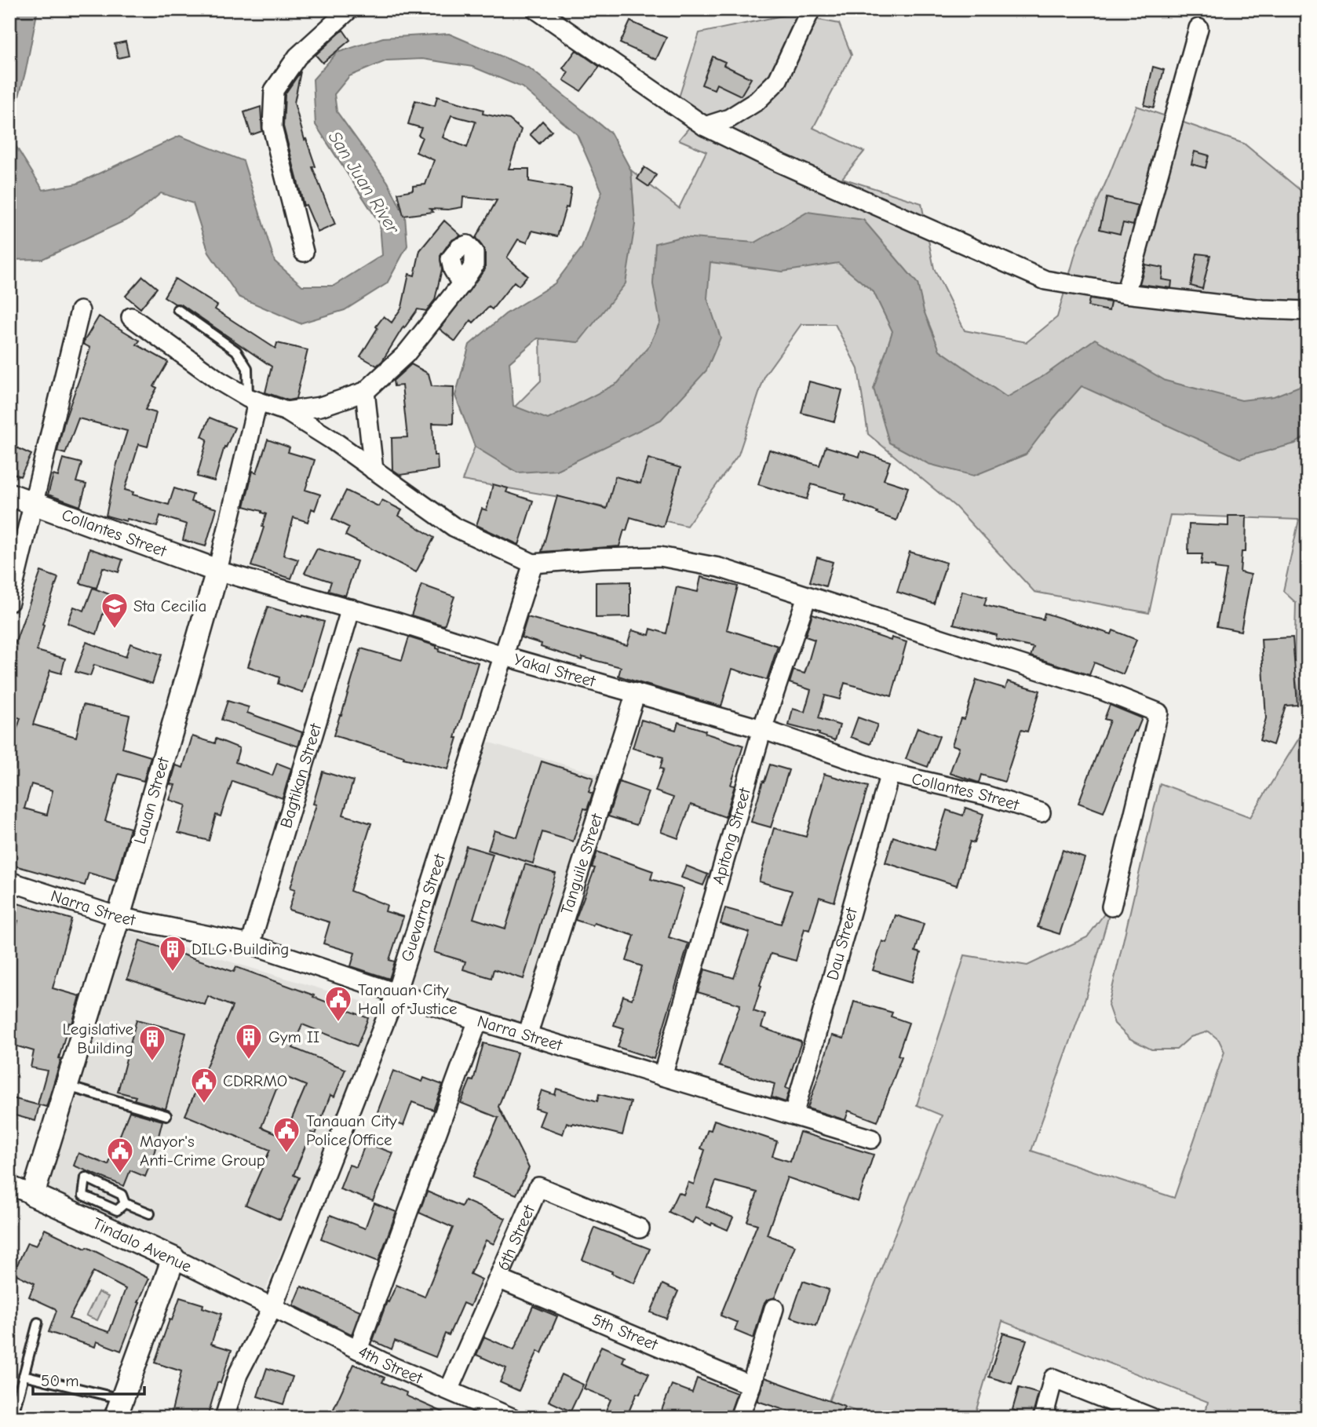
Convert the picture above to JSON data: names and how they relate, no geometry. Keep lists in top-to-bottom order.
{
  "streets": {
    "street": [
      "Collantes Street",
      "Yakal Street",
      "Bagtikan Street",
      "Lauan Street",
      "Apitong Street",
      "Tanguile Street",
      "Narra Street",
      "Guevarra Street",
      "Dau Street",
      "6th Street",
      "Tindalo Avenue",
      "5th Street",
      "4th Street"
    ]
  },
  "crossings": [
    ["Collantes Street", "Yakal Street"],
    ["Collantes Street", "Lauan Street"],
    ["Collantes Street", "Dau Street"],
    ["Yakal Street", "Bagtikan Street"],
    ["Yakal Street", "Lauan Street"],
    ["Yakal Street", "Apitong Street"],
    ["Yakal Street", "Tanguile Street"],
    ["Yakal Street", "Guevarra Street"],
    ["Yakal Street", "Dau Street"],
    ["Bagtikan Street", "Narra Street"],
    ["Lauan Street", "Narra Street"],
    ["Lauan Street", "Tindalo Avenue"],
    ["Apitong Street", "Narra Street"],
    ["Tanguile Street", "Narra Street"],
    ["Narra Street", "Guevarra Street"],
    ["Narra Street", "Dau Street"],
    ["Guevarra Street", "Tindalo Avenue"],
    ["Guevarra Street", "4th Street"],
    ["6th Street", "5th Street"],
    ["6th Street", "4th Street"],
    ["Tindalo Avenue", "4th Street"]
  ],
  "water": ["San Juan River"],
  "places": {
    "school or university": ["Sta Cecilia"],
    "building": ["DILG Building", "Gym II", "Legislative Building"],
    "public building": [
      "Tanauan City Hall of Justice",
      "CDRRMO",
      "Tanauan City Police Office",
      "Mayor's Anti-Crime Group"
    ]
  },
  "scale_bar": "50 m"
}
